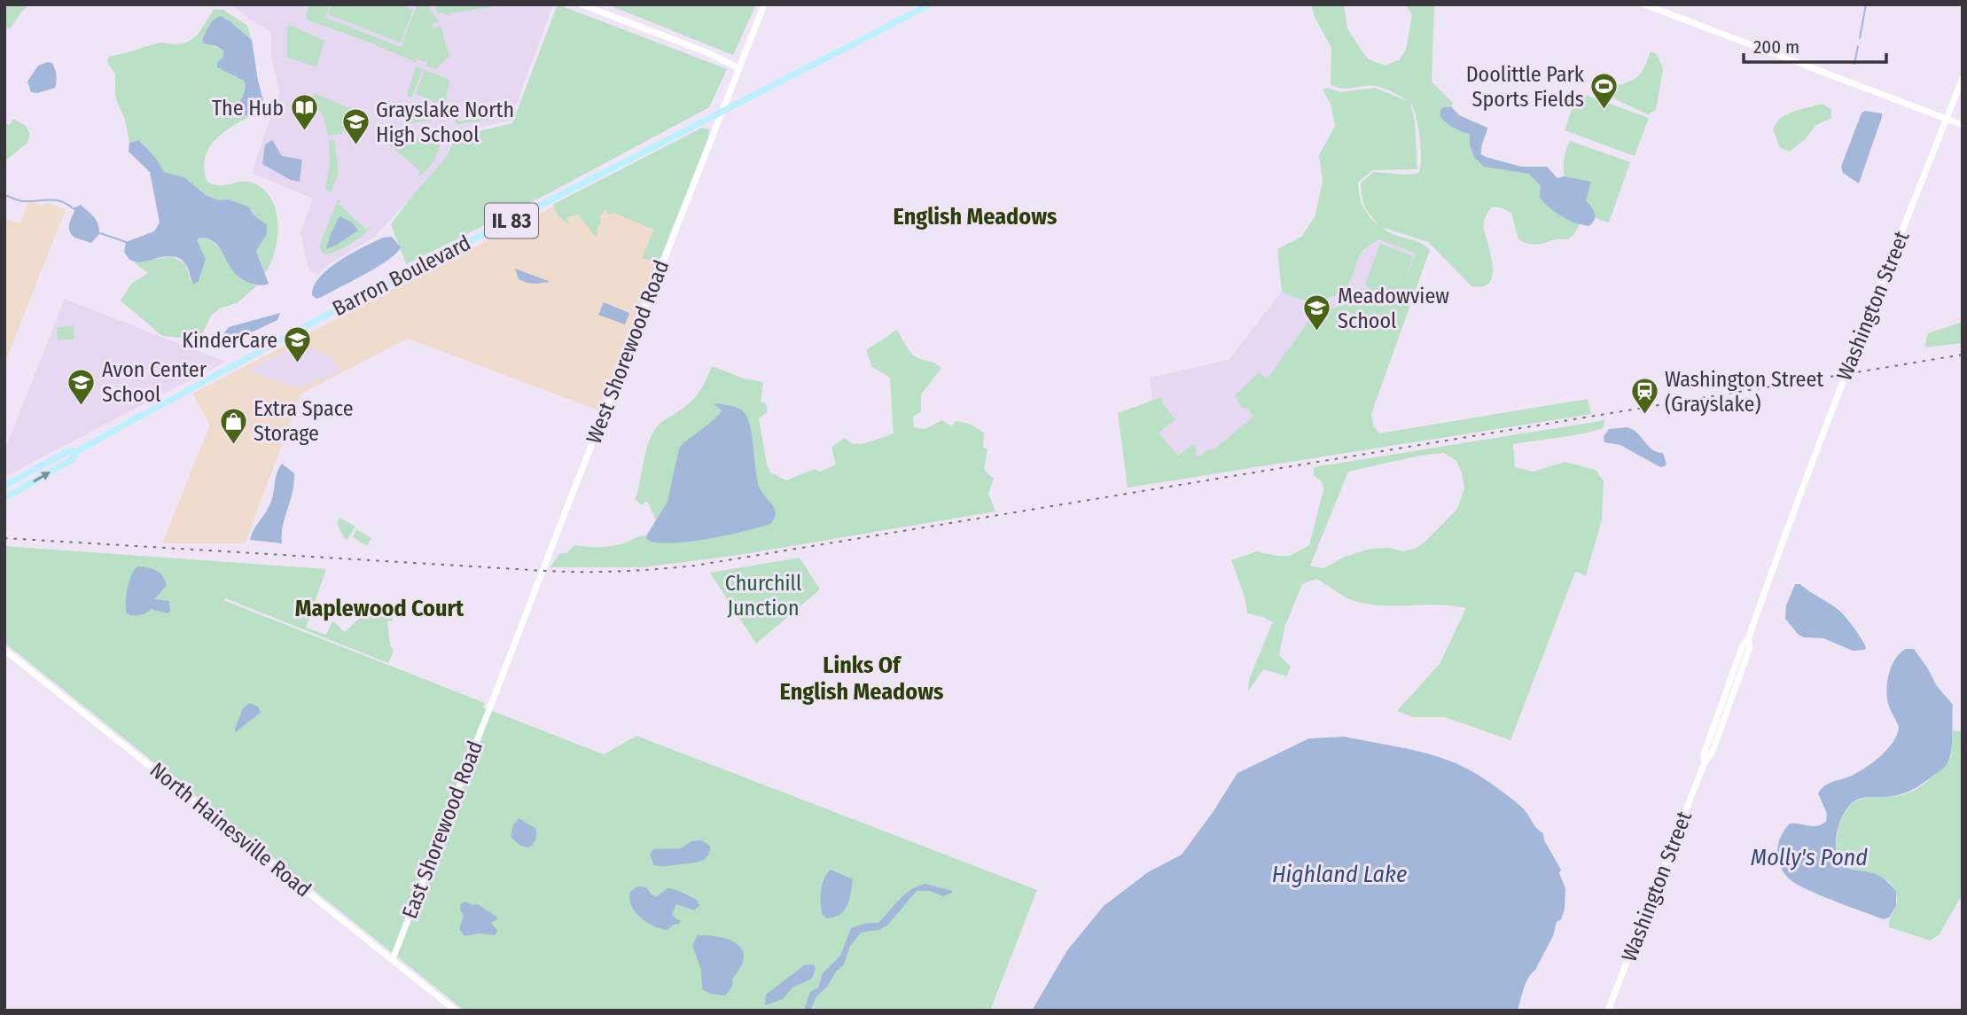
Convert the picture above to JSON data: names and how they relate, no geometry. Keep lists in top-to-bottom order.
{
  "streets": {
    "main road": [
      "IL 83",
      "Barron Boulevard",
      "Washington Street",
      "West Shorewood Road",
      "North Hainesville Road",
      "East Shorewood Road"
    ]
  },
  "crossings": [
    ["Barron Boulevard", "West Shorewood Road"],
    ["West Shorewood Road", "East Shorewood Road"],
    ["North Hainesville Road", "East Shorewood Road"]
  ],
  "districts": ["English Meadows", "Maplewood Court", "Links Of English Meadows"],
  "water": ["Molly's Pond", "Highland Lake"],
  "parks": ["Churchill Junction"],
  "places": {
    "sports": ["Doolittle Park Sports Fields"],
    "library": ["The Hub"],
    "school or university": [
      "Grayslake North High School",
      "Meadowview School",
      "KinderCare",
      "Avon Center School"
    ],
    "station": ["Washington Street (Grayslake)"],
    "shop": ["Extra Space Storage"]
  },
  "scale_bar": "200 m"
}
